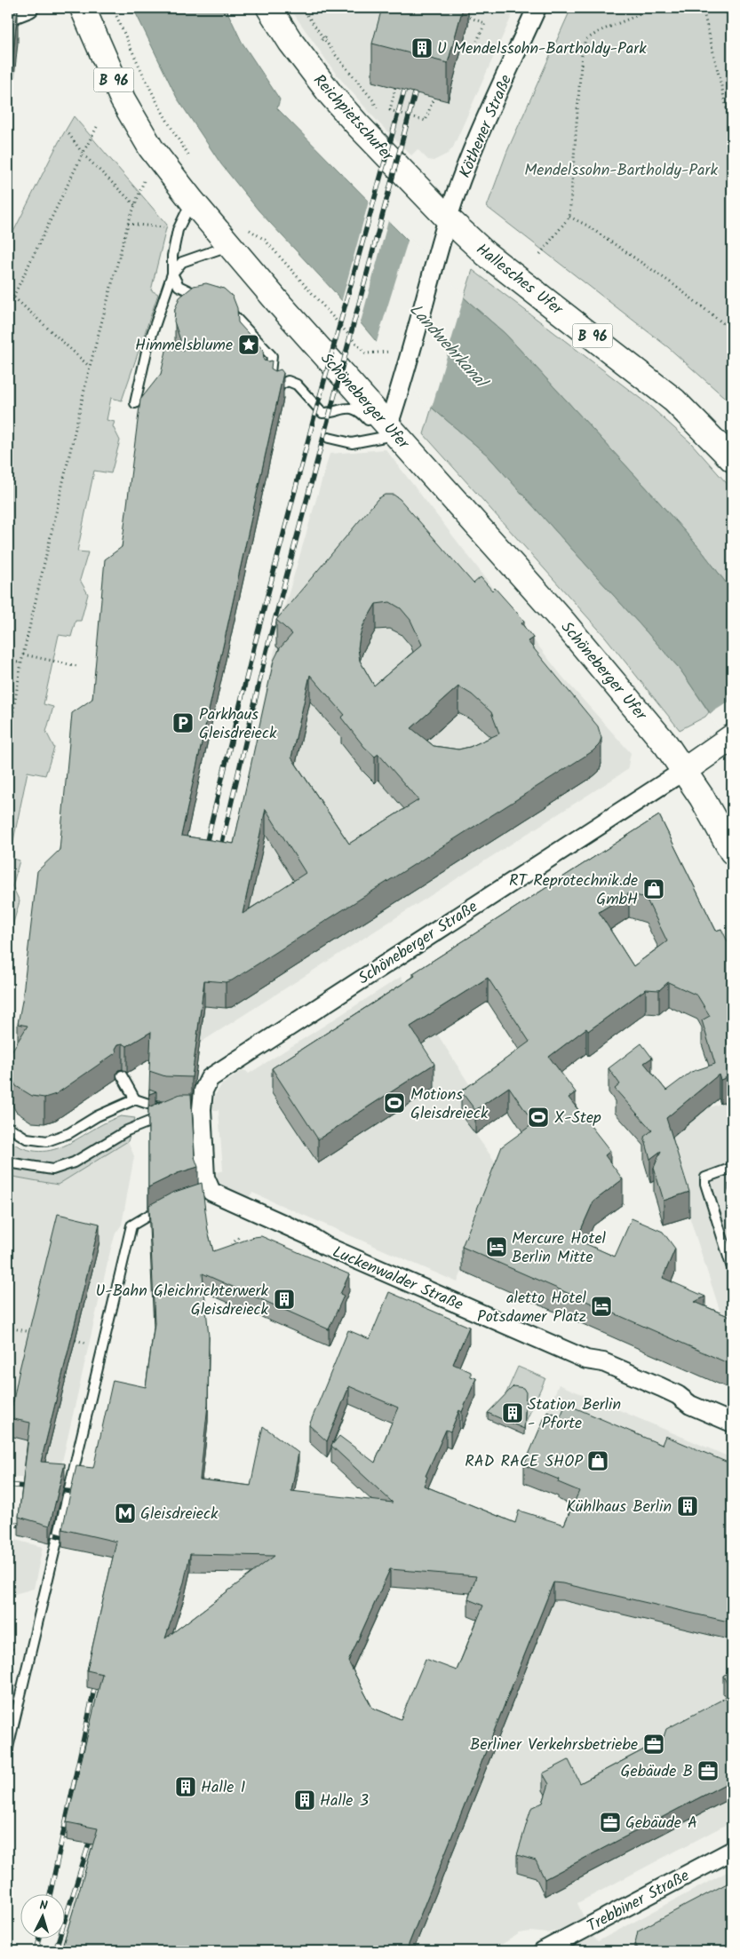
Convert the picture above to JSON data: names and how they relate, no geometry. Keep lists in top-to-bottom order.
{
  "streets": {
    "main road": [
      "B 96",
      "Reichpietschufer",
      "Hallesches Ufer",
      "Schöneberger Ufer",
      "Schöneberger Straße"
    ],
    "street": ["Köthener Straße", "Luckenwalder Straße", "Trebbiner Straße"]
  },
  "crossings": [
    ["B 96", "Schöneberger Ufer"],
    ["B 96", "Schöneberger Straße"],
    ["Reichpietschufer", "Köthener Straße"],
    ["Reichpietschufer", "Hallesches Ufer"],
    ["Köthener Straße", "Hallesches Ufer"],
    ["Köthener Straße", "Schöneberger Ufer"],
    ["Schöneberger Ufer", "Schöneberger Straße"],
    ["Schöneberger Straße", "Luckenwalder Straße"]
  ],
  "water": ["Landwehrkanal"],
  "parks": ["Mendelssohn-Bartholdy-Park"],
  "places": {
    "building": [
      "U Mendelssohn-Bartholdy-Park",
      "U-Bahn Gleichrichterwerk Gleisdreieck",
      "Station Berlin - Pforte",
      "Kühlhaus Berlin",
      "Halle 1",
      "Halle 3"
    ],
    "place": ["Himmelsblume"],
    "parking": ["Parkhaus Gleisdreieck"],
    "shop": ["RT Reprotechnik.de GmbH", "RAD RACE SHOP"],
    "sports": ["Motions Gleisdreieck", "X-Step"],
    "hotel": ["Mercure Hotel Berlin Mitte", "aletto Hotel Potsdamer Platz"],
    "metro station": ["Gleisdreieck"],
    "office": ["Berliner Verkehrsbetriebe", "Gebäude B", "Gebäude A"]
  },
  "north": "top"
}
